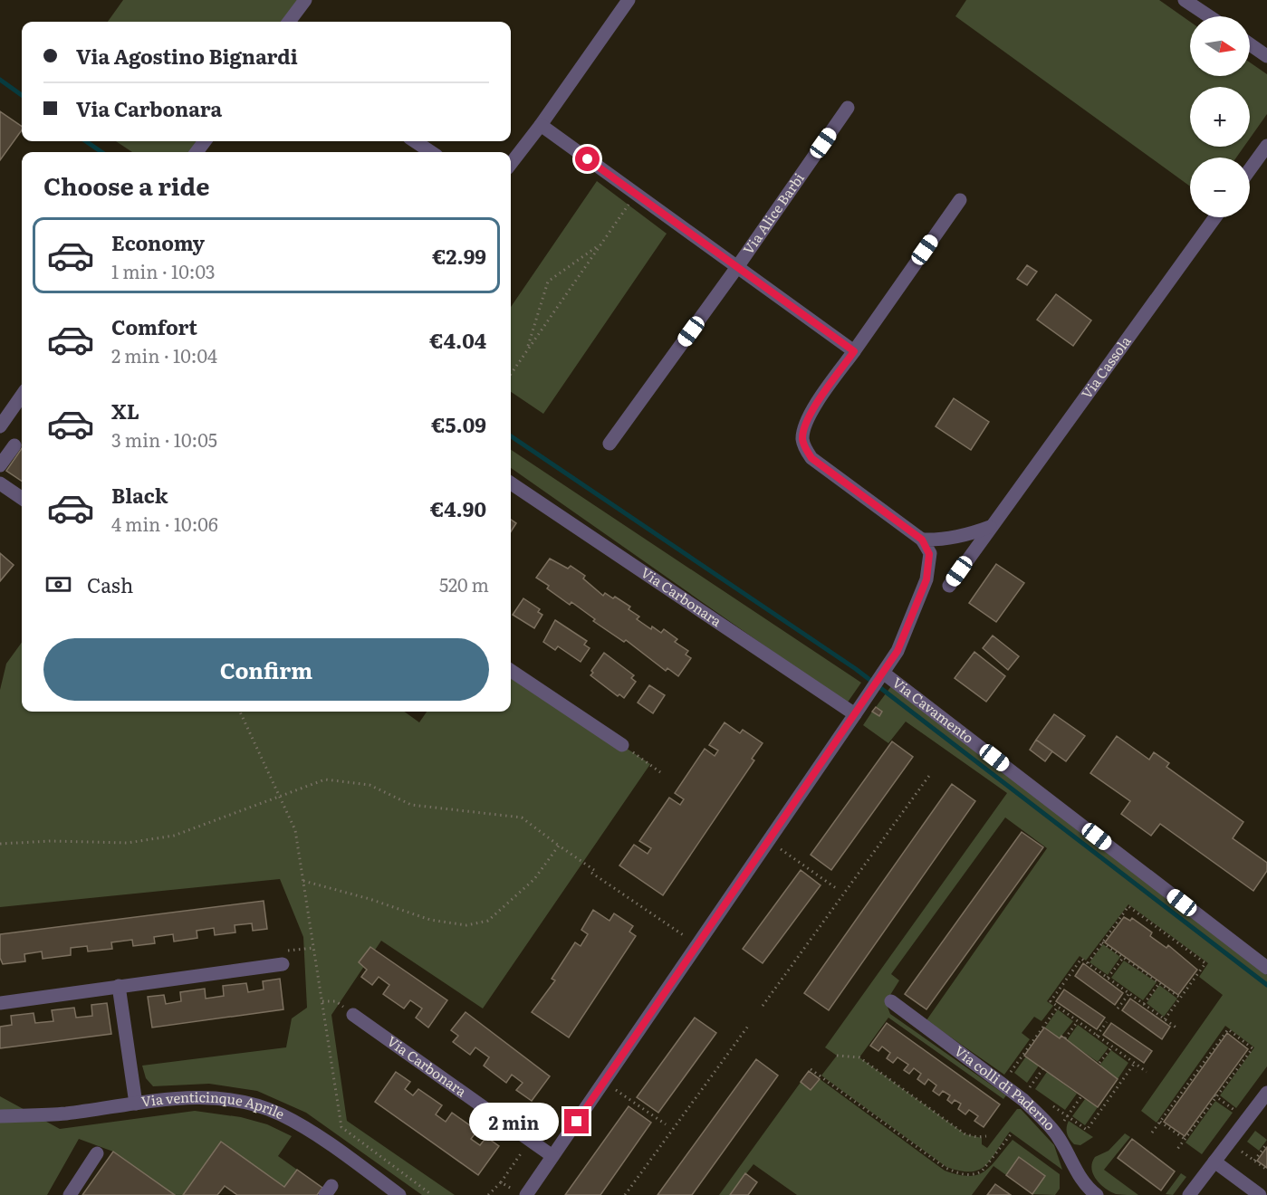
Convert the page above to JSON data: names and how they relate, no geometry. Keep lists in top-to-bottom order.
{
  "streets": {
    "street": [
      "Via Alice Barbi",
      "Via Cassola",
      "Via Carbonara",
      "Via Cavamento",
      "Via colli di Paderno",
      "Via venticinque Aprile"
    ]
  },
  "north": "right",
  "page": {
    "map_buttons": ["+", "−"],
    "banner": ["Via Agostino Bignardi", "Via Carbonara"],
    "heading": "Choose a ride",
    "list": [
      {
        "name": "Economy",
        "note": "1 min · 10:03",
        "value": "€2.99"
      },
      {
        "name": "Comfort",
        "note": "2 min · 10:04",
        "value": "€4.04"
      },
      {
        "name": "XL",
        "note": "3 min · 10:05",
        "value": "€5.09"
      },
      {
        "name": "Black",
        "note": "4 min · 10:06",
        "value": "€4.90"
      }
    ],
    "pay": ["Cash", "520 m"],
    "buttons": "Confirm",
    "bubble": "2 min"
  }
}
